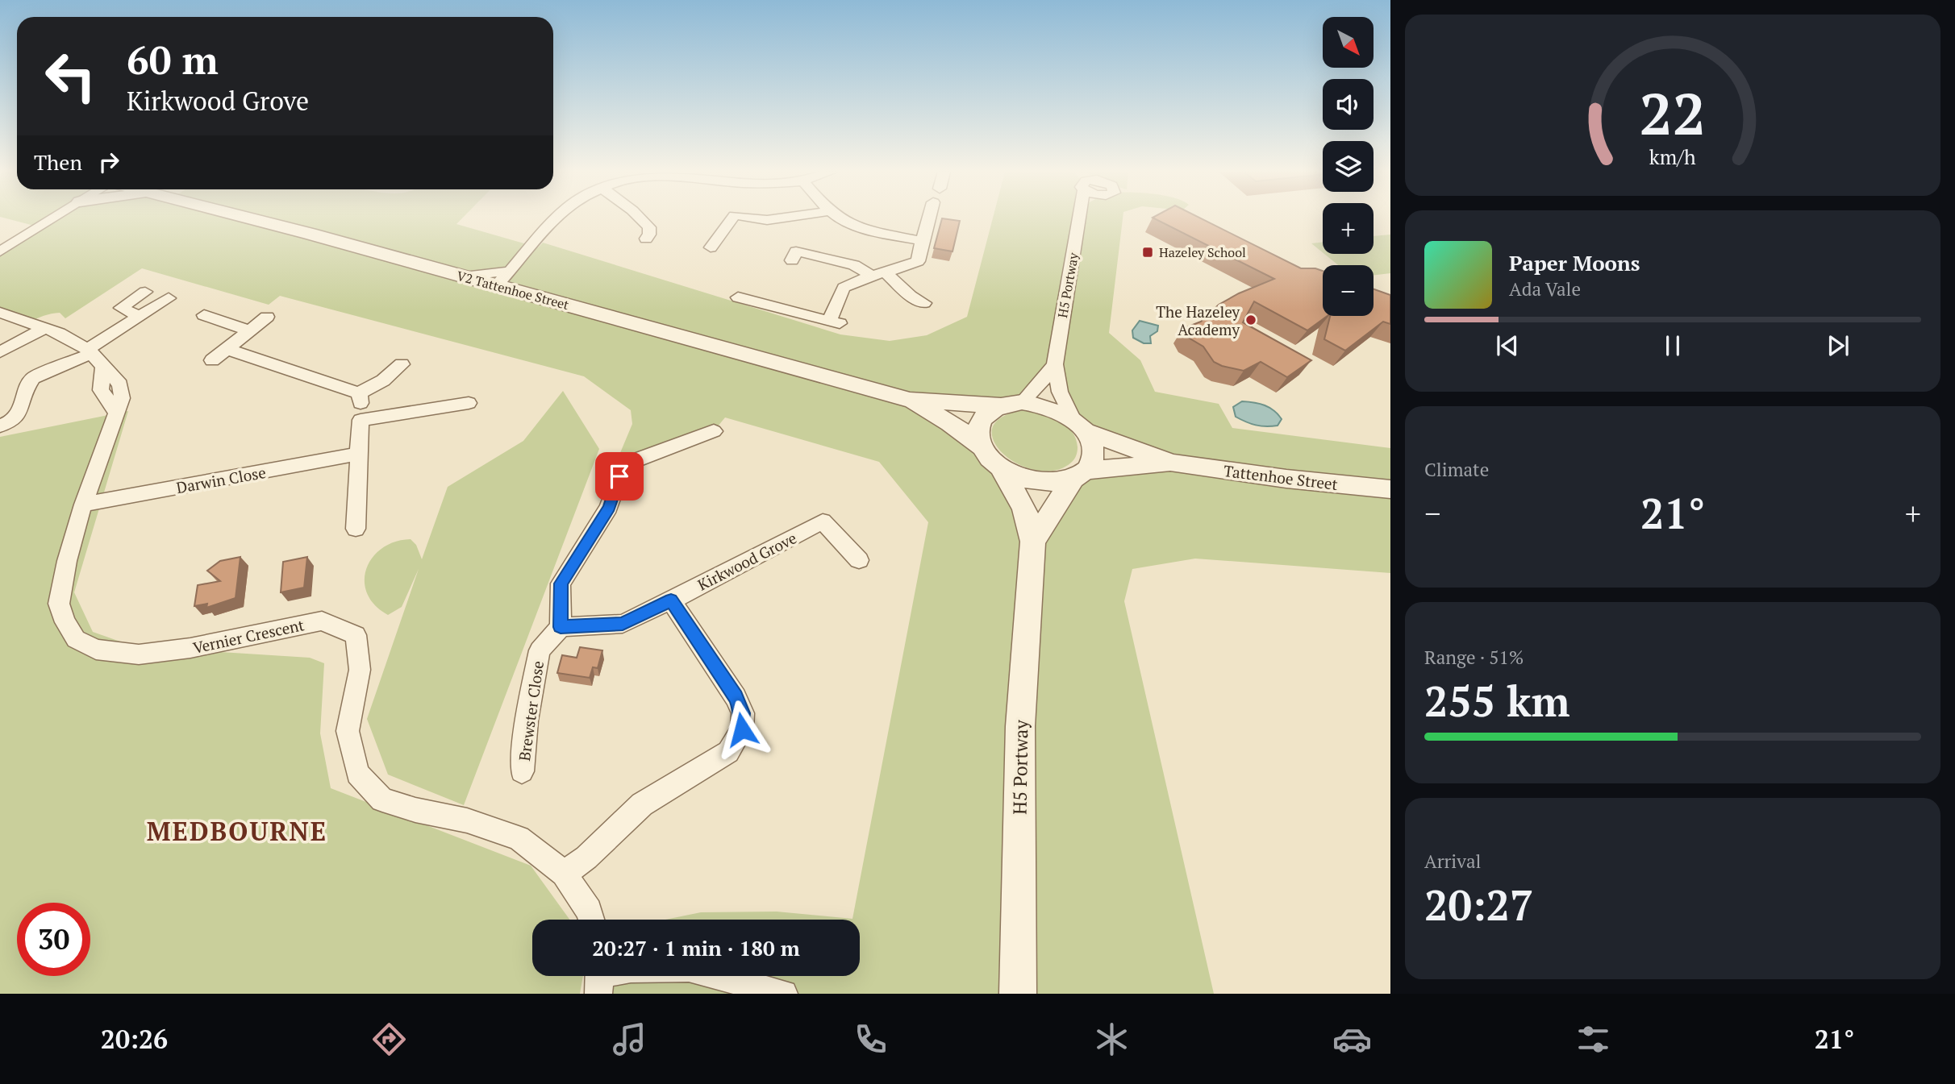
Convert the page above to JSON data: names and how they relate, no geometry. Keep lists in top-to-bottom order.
{
  "streets": {
    "street": [
      "H5 Portway",
      "V2 Tattenhoe Street",
      "Tattenhoe Street",
      "Darwin Close",
      "Kirkwood Grove",
      "Vernier Crescent",
      "Brewster Close"
    ]
  },
  "crossings": [
    ["H5 Portway", "V2 Tattenhoe Street"],
    ["H5 Portway", "Tattenhoe Street"],
    ["V2 Tattenhoe Street", "Tattenhoe Street"],
    ["Darwin Close", "Vernier Crescent"],
    ["Kirkwood Grove", "Brewster Close"]
  ],
  "districts": ["MEDBOURNE"],
  "places": {
    "transit": ["Hazeley School"],
    "other": ["The Hazeley Academy"]
  },
  "north": "bottom right",
  "page": {
    "map_buttons": ["+", "−"],
    "turn": ["60 m", "Kirkwood Grove"],
    "then": "Then",
    "song": ["Paper Moons", "Ada Vale"],
    "tile": [
      "Climate",
      ["Range · 51%", "255 km"],
      ["Arrival", "20:27"]
    ],
    "heat": ["−", "21°", "+"],
    "limit": "30",
    "trip": "20:27 · 1 min · 180 m",
    "tabs": ["20:26", "21°"],
    "gauge": ["22", "km/h"]
  }
}
